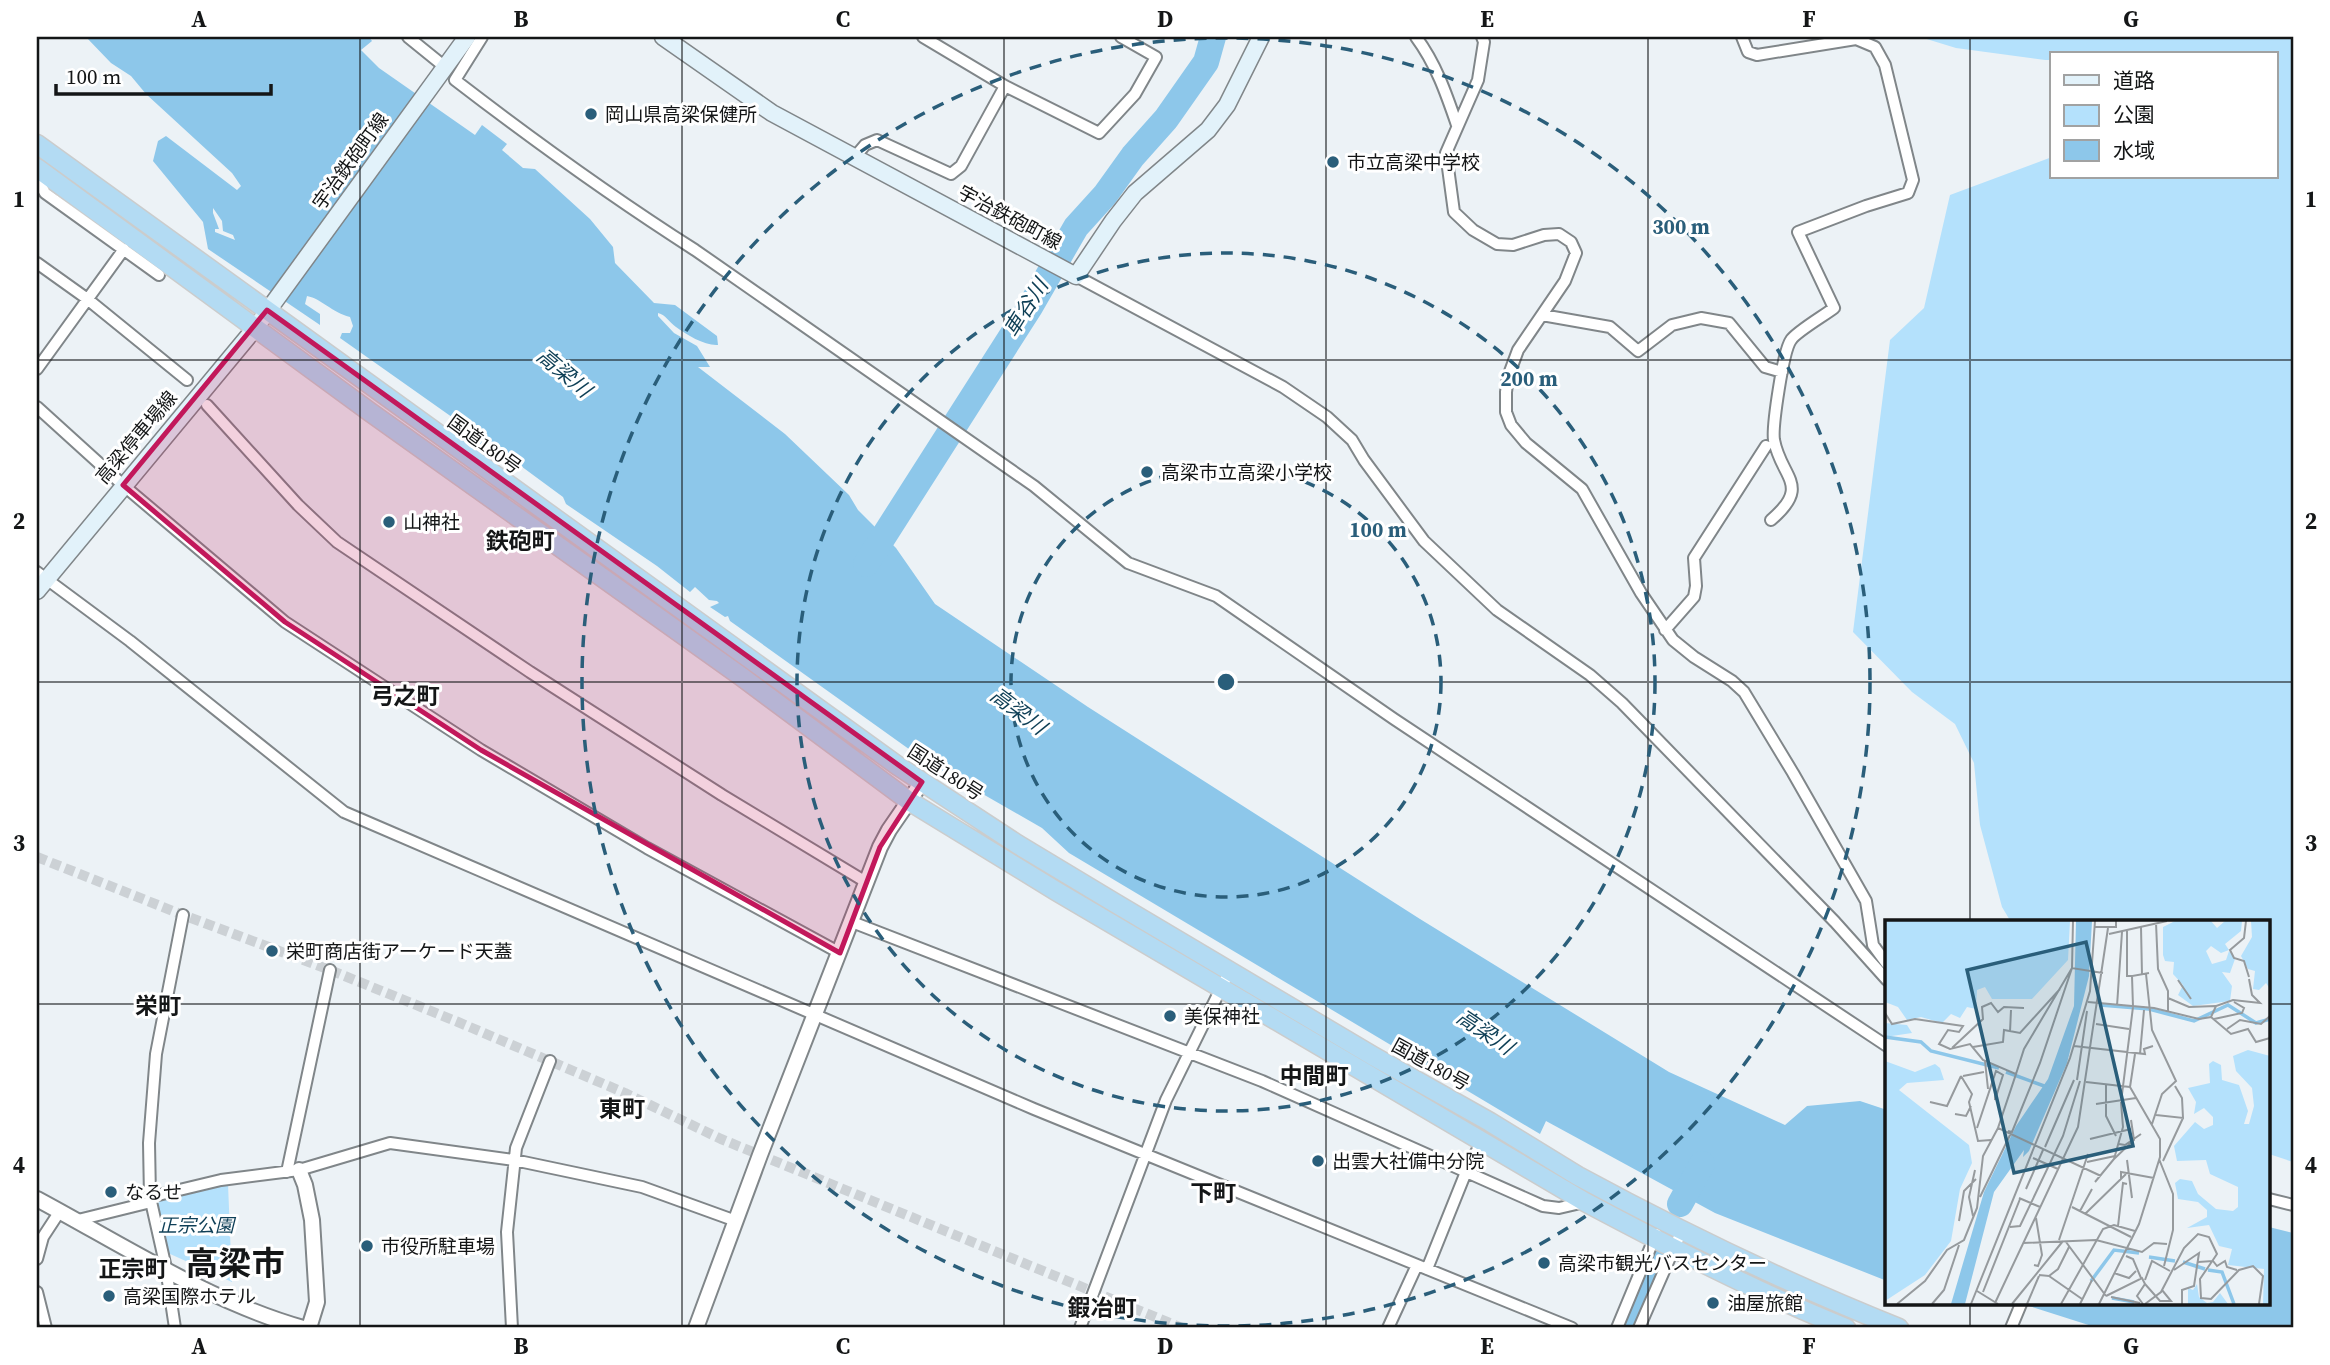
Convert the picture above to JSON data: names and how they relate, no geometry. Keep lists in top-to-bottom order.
{
  "streets": {
    "highway": ["国道180号"],
    "main road": ["宇治鉄砲町線", "高梁停車場線"]
  },
  "crossings": [
    ["宇治鉄砲町線", "高梁停車場線"],
    ["宇治鉄砲町線", "国道180号"],
    ["高梁停車場線", "国道180号"]
  ],
  "districts": [
    "鉄砲町",
    "弓之町",
    "栄町",
    "中間町",
    "東町",
    "下町",
    "高梁市",
    "正宗町",
    "鍜冶町"
  ],
  "water": ["車谷川", "高梁川"],
  "parks": ["正宗公園"],
  "places": [
    "岡山県高梁保健所",
    "市立高梁中学校",
    "高梁市立高梁小学校",
    "山神社",
    "栄町商店街アーケード天蓋",
    "美保神社",
    "出雲大社備中分院",
    "なるせ",
    "市役所駐車場",
    "高梁市観光バスセンター",
    "高梁国際ホテル",
    "油屋旅館"
  ],
  "legend": ["道路", "公園", "水域"],
  "scale_bar": "100 m",
  "grid": {
    "columns": [
      "A",
      "B",
      "C",
      "D",
      "E",
      "F",
      "G"
    ],
    "rows": [
      "1",
      "2",
      "3",
      "4"
    ]
  },
  "rings": ["300 m", "200 m", "100 m"]
}
